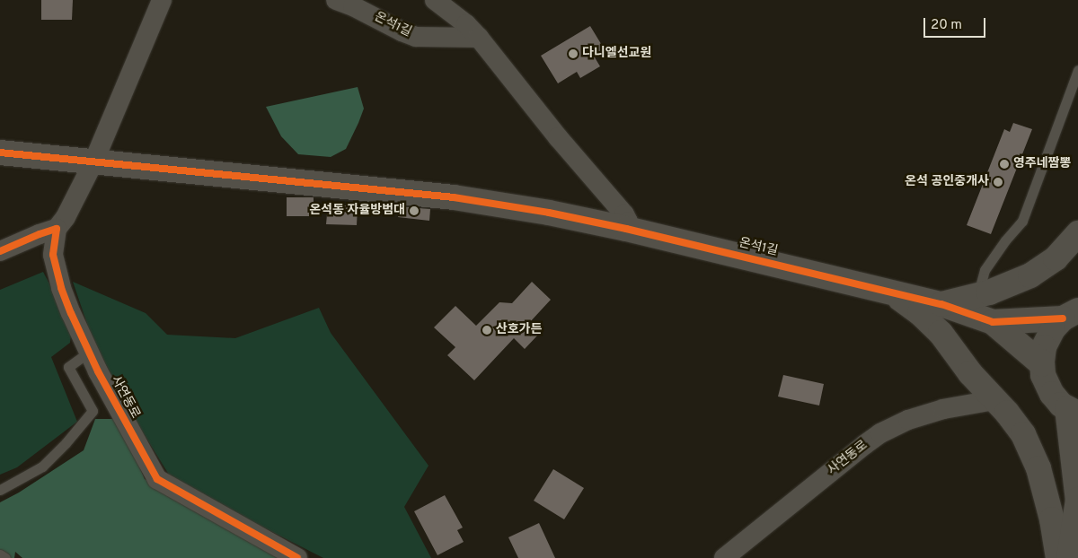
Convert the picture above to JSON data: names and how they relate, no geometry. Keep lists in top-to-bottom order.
{
  "streets": {
    "street": ["온석1길", "사연동로"]
  },
  "places": [
    "다니엘선교원",
    "영주네짬뽕",
    "온석 공인중개사",
    "온석동 자율방범대",
    "산호가든"
  ],
  "scale_bar": "20 m"
}
